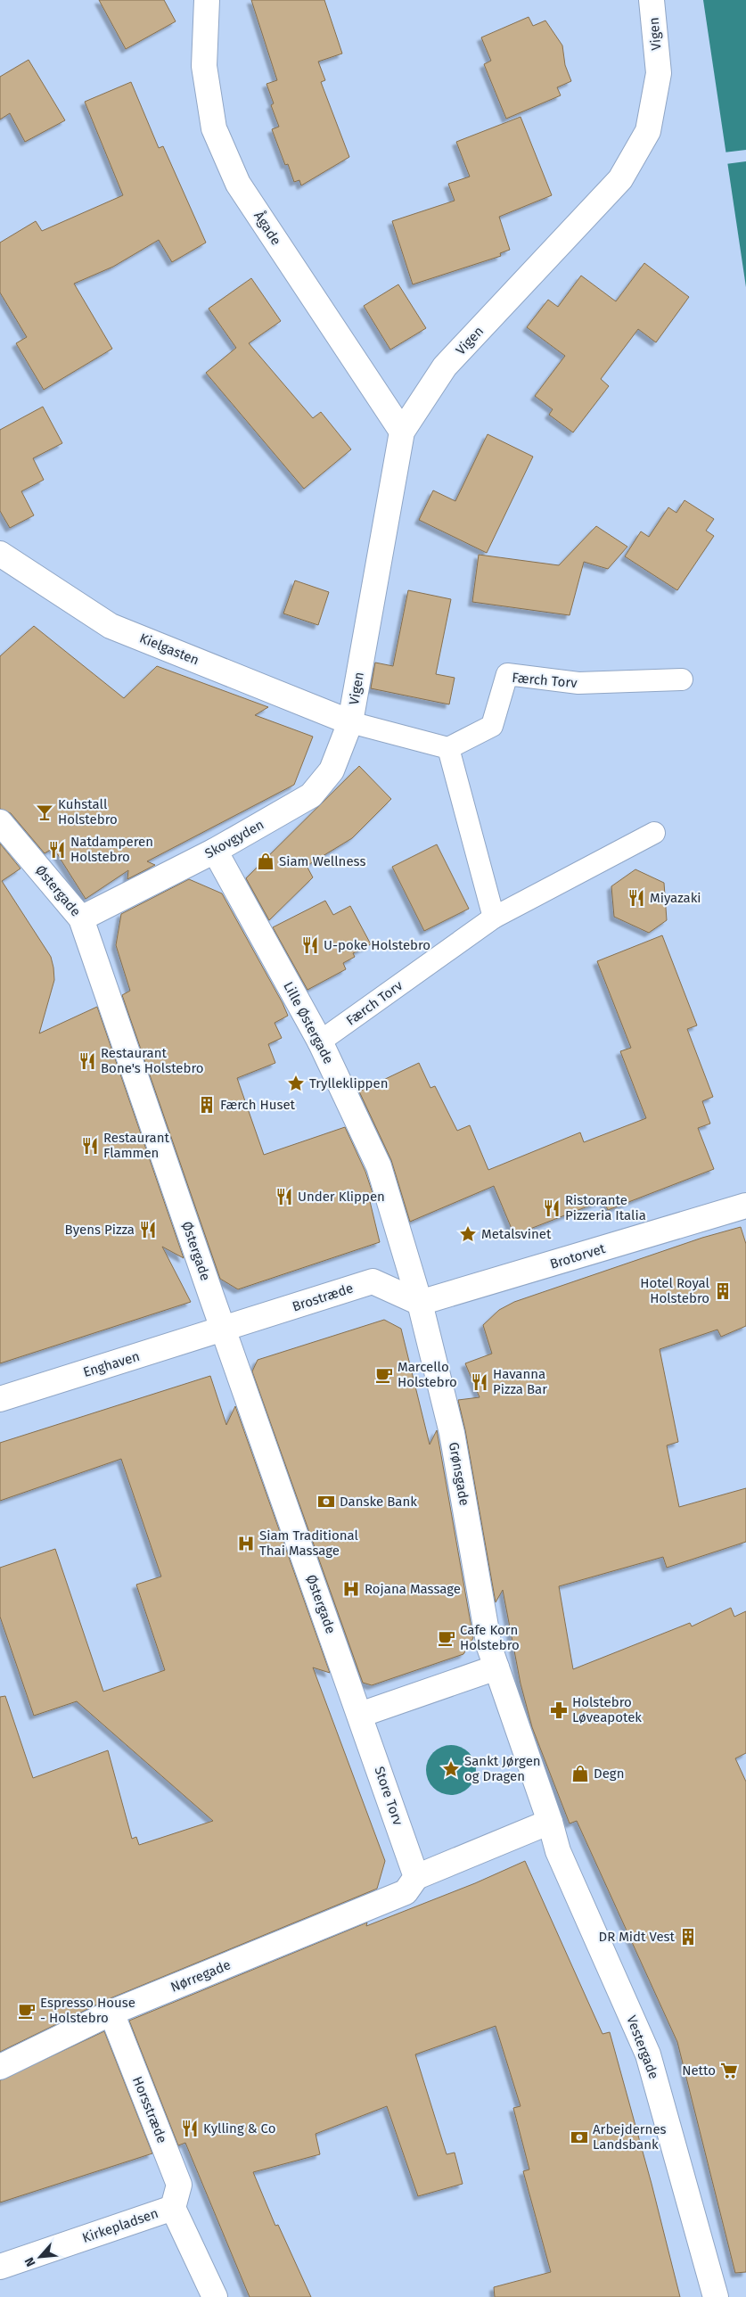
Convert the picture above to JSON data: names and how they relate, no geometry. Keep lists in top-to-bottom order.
{
  "streets": {
    "street": [
      "Vigen",
      "Ågade",
      "Kielgasten",
      "Skovgyden",
      "Østergade",
      "Lille Østergade",
      "Brotorvet",
      "Brostræde",
      "Enghaven",
      "Grønsgade",
      "Store Torv",
      "Nørregade",
      "Vestergade",
      "Horsstræde",
      "Kirkepladsen"
    ],
    "lane": ["Færch Torv"]
  },
  "crossings": [
    ["Vigen", "Ågade"],
    ["Vigen", "Kielgasten"],
    ["Vigen", "Skovgyden"],
    ["Kielgasten", "Skovgyden"],
    ["Færch Torv", "Lille Østergade"],
    ["Skovgyden", "Østergade"],
    ["Skovgyden", "Lille Østergade"],
    ["Østergade", "Brostræde"],
    ["Østergade", "Enghaven"],
    ["Østergade", "Store Torv"],
    ["Lille Østergade", "Brotorvet"],
    ["Lille Østergade", "Brostræde"],
    ["Lille Østergade", "Grønsgade"],
    ["Brotorvet", "Brostræde"],
    ["Brotorvet", "Grønsgade"],
    ["Brostræde", "Enghaven"],
    ["Brostræde", "Grønsgade"],
    ["Store Torv", "Nørregade"],
    ["Nørregade", "Horsstræde"],
    ["Horsstræde", "Kirkepladsen"]
  ],
  "places": {
    "bar": ["Kuhstall Holstebro"],
    "restaurant": [
      "Natdamperen Holstebro",
      "Miyazaki",
      "U-poke Holstebro",
      "Restaurant Bone's Holstebro",
      "Restaurant Flammen",
      "Under Klippen",
      "Ristorante Pizzeria Italia",
      "Byens Pizza",
      "Havanna Pizza Bar",
      "Kylling & Co"
    ],
    "shop": ["Siam Wellness", "Degn"],
    "place": ["Trylleklippen", "Metalsvinet", "Sankt Jørgen og Dragen"],
    "building": ["Færch Huset", "Hotel Royal Holstebro", "DR Midt Vest"],
    "cafe": ["Marcello Holstebro", "Cafe Korn Holstebro", "Espresso House - Holstebro"],
    "bank": ["Danske Bank", "Arbejdernes Landsbank"],
    "hospital": ["Siam Traditional Thai Massage", "Rojana Massage"],
    "pharmacy": ["Holstebro Løveapotek"],
    "supermarket": ["Netto"]
  },
  "north": "bottom left"
}
